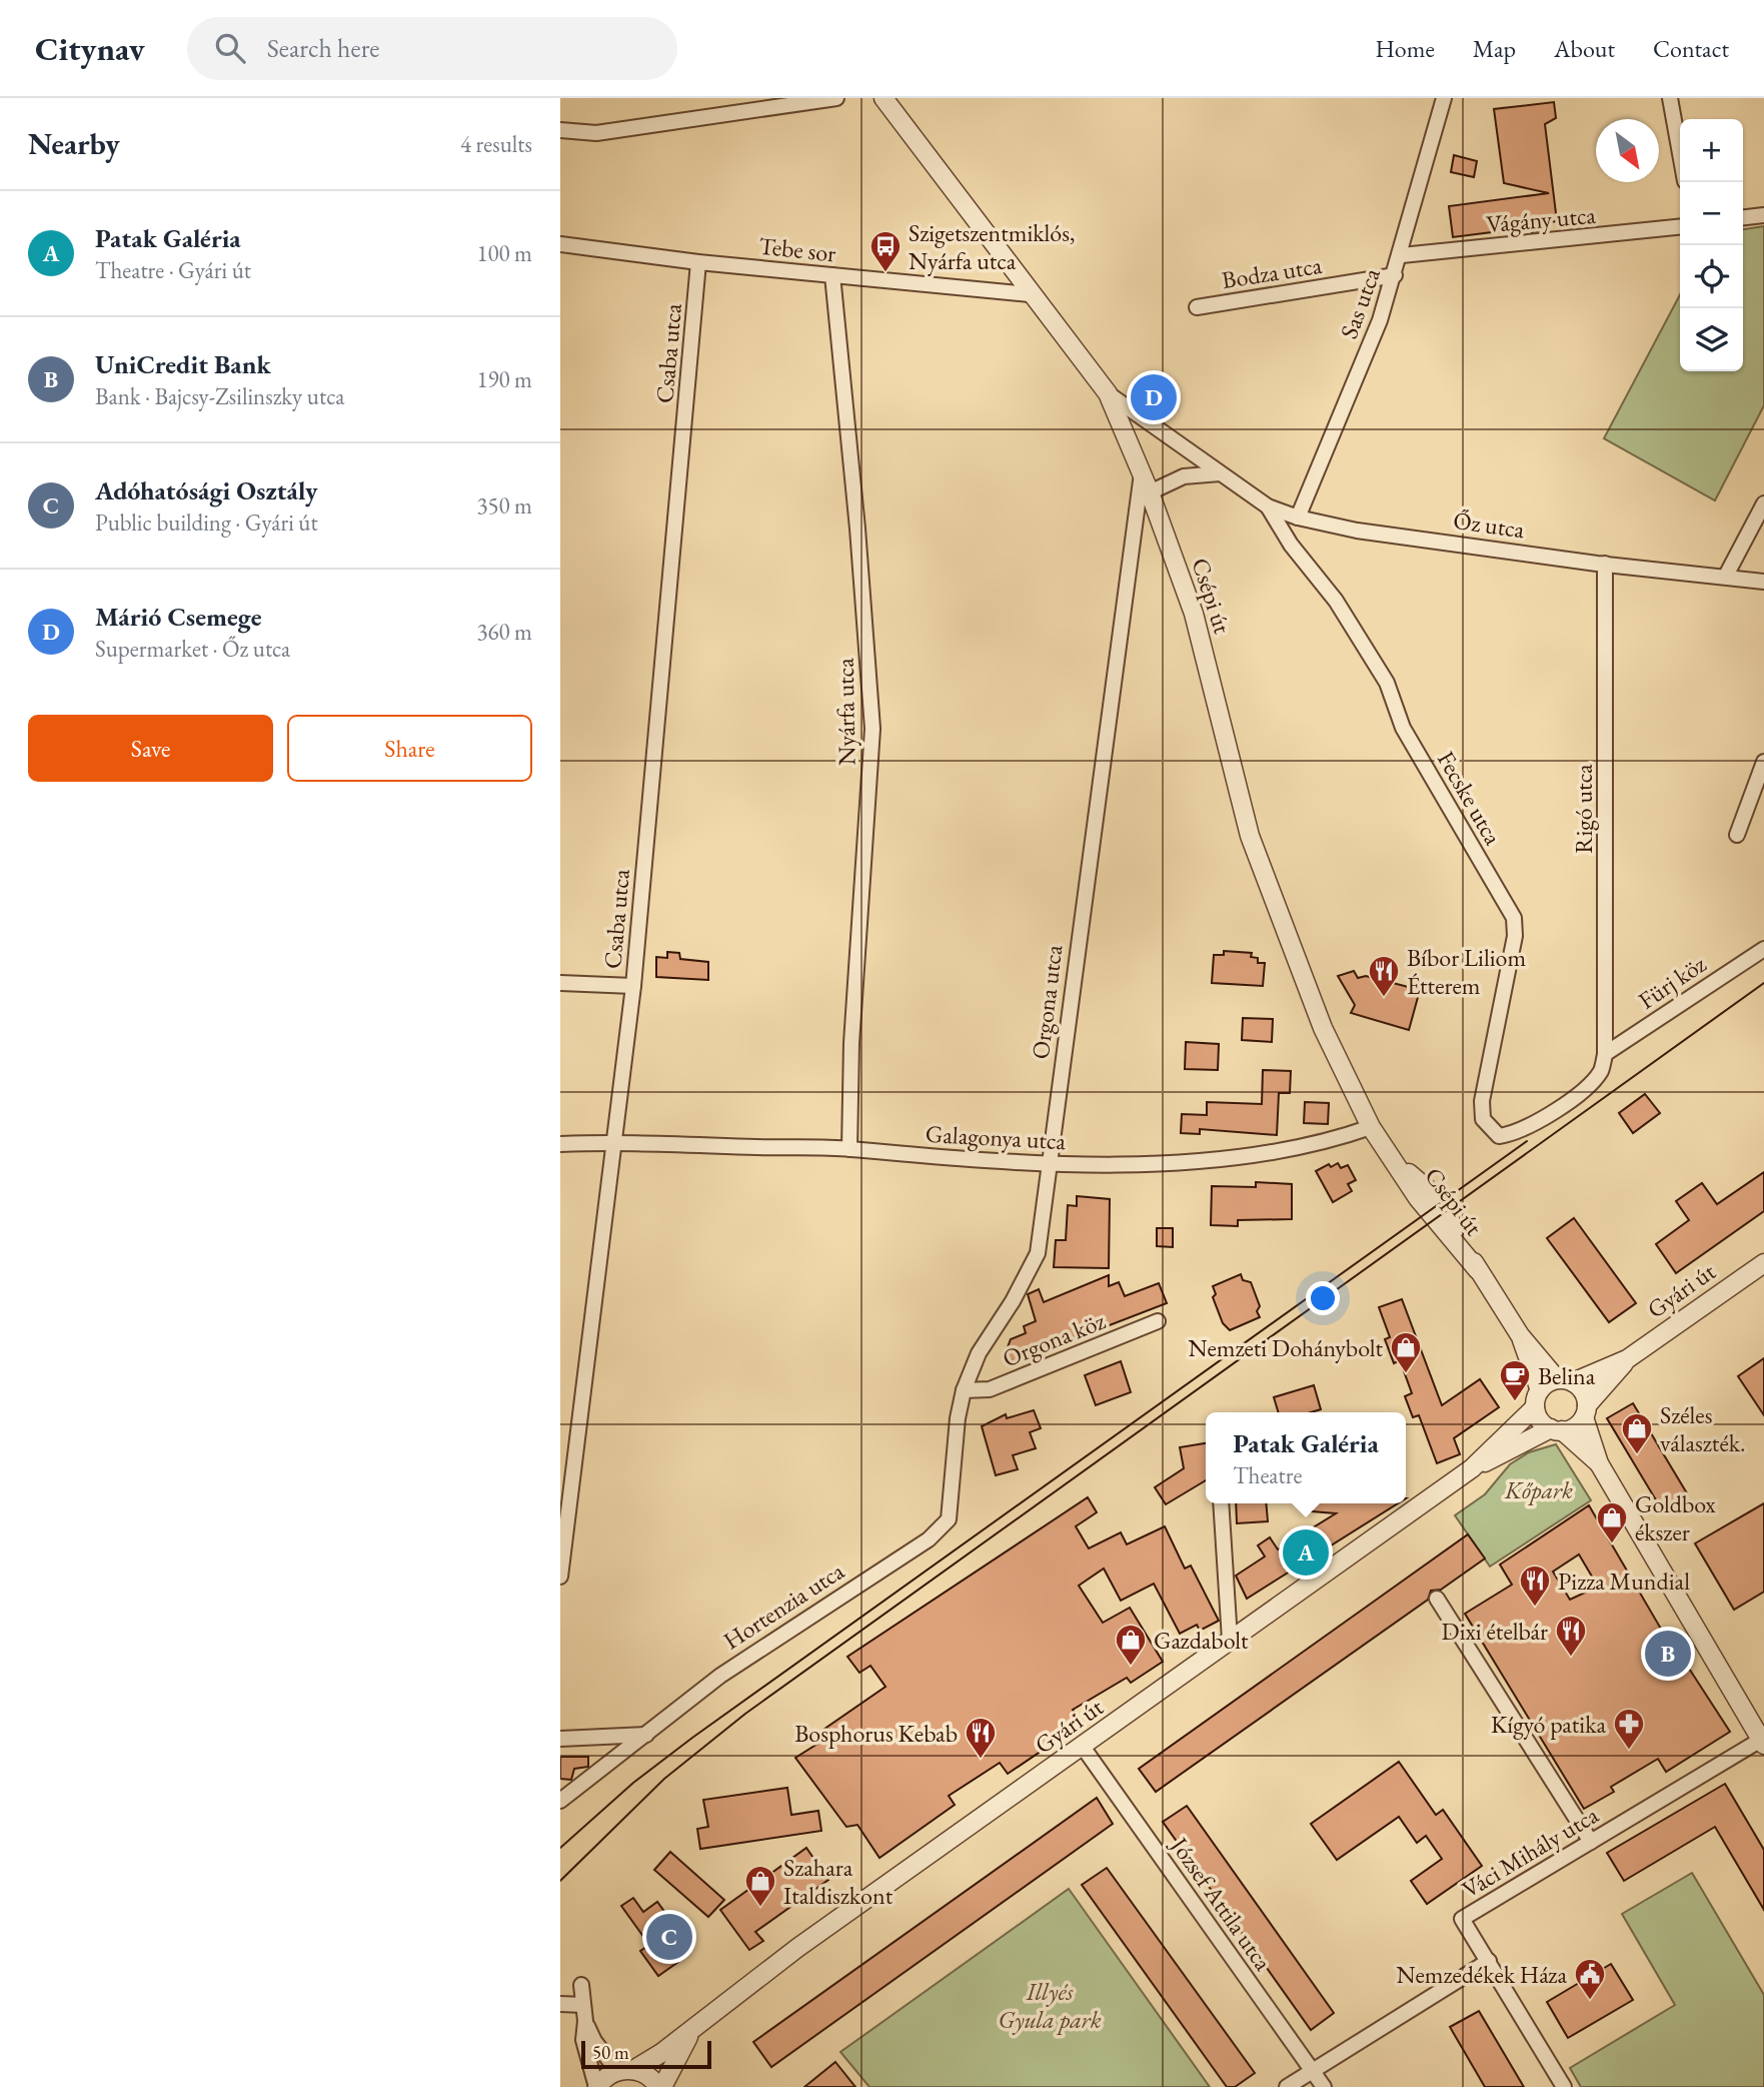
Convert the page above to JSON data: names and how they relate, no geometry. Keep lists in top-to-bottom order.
{
  "streets": {
    "street": [
      "Vágány utca",
      "Tebe sor",
      "Bodza utca",
      "Sas utca",
      "Csaba utca",
      "Őz utca",
      "Csépi út",
      "Nyárfa utca",
      "Fecske utca",
      "Rigó utca",
      "Fürj köz",
      "Orgona utca",
      "Galagonya utca",
      "Gyári út",
      "Orgona köz",
      "Hortenzia utca",
      "Váci Mihály utca",
      "József Attila utca"
    ]
  },
  "crossings": [
    ["Vágány utca", "Sas utca"],
    ["Tebe sor", "Csaba utca"],
    ["Tebe sor", "Csépi út"],
    ["Tebe sor", "Nyárfa utca"],
    ["Bodza utca", "Sas utca"],
    ["Sas utca", "Őz utca"],
    ["Csaba utca", "Galagonya utca"],
    ["Őz utca", "Csépi út"],
    ["Őz utca", "Fecske utca"],
    ["Őz utca", "Rigó utca"],
    ["Csépi út", "Orgona utca"],
    ["Csépi út", "Galagonya utca"],
    ["Csépi út", "Gyári út"],
    ["Nyárfa utca", "Galagonya utca"],
    ["Fecske utca", "Rigó utca"],
    ["Fecske utca", "Fürj köz"],
    ["Rigó utca", "Fürj köz"],
    ["Orgona utca", "Galagonya utca"],
    ["Orgona utca", "Orgona köz"],
    ["Orgona utca", "Hortenzia utca"],
    ["Gyári út", "József Attila utca"]
  ],
  "parks": ["Kőpark", "Illyés Gyula park"],
  "places": {
    "bus stop": ["Szigetszentmiklós, Nyárfa utca"],
    "restaurant": [
      "Bíbor Liliom Étterem",
      "Pizza Mundial",
      "Dixi ételbár",
      "Bosphorus Kebab"
    ],
    "shop": [
      "Nemzeti Dohánybolt",
      "Széles választék.",
      "Goldbox ékszer",
      "Gazdabolt",
      "Szahara Italdiszkont"
    ],
    "cafe": ["Belina"],
    "pharmacy": ["Kígyó patika"],
    "public building": ["Nemzedékek Háza"]
  },
  "scale_bar": "50 m",
  "north": "bottom right",
  "page": {
    "header": "Citynav",
    "search": "Search here",
    "nav": [
      "Home",
      "Map",
      "About",
      "Contact"
    ],
    "heading": ["Nearby", "4 results"],
    "map_buttons": ["+", "−"],
    "list": [
      {
        "mark": "A",
        "name": "Patak Galéria",
        "note": "Theatre · Gyári út",
        "value": "100 m"
      },
      {
        "mark": "B",
        "name": "UniCredit Bank",
        "note": "Bank · Bajcsy-Zsilinszky utca",
        "value": "190 m"
      },
      {
        "mark": "C",
        "name": "Adóhatósági Osztály",
        "note": "Public building · Gyári út",
        "value": "350 m"
      },
      {
        "mark": "D",
        "name": "Márió Csemege",
        "note": "Supermarket · Őz utca",
        "value": "360 m"
      }
    ],
    "pins": [
      "D",
      "A",
      "B",
      "C"
    ],
    "buttons": ["Save", "Share"],
    "popup": ["Patak Galéria", "Theatre"],
    "scale": "50 m"
  }
}
